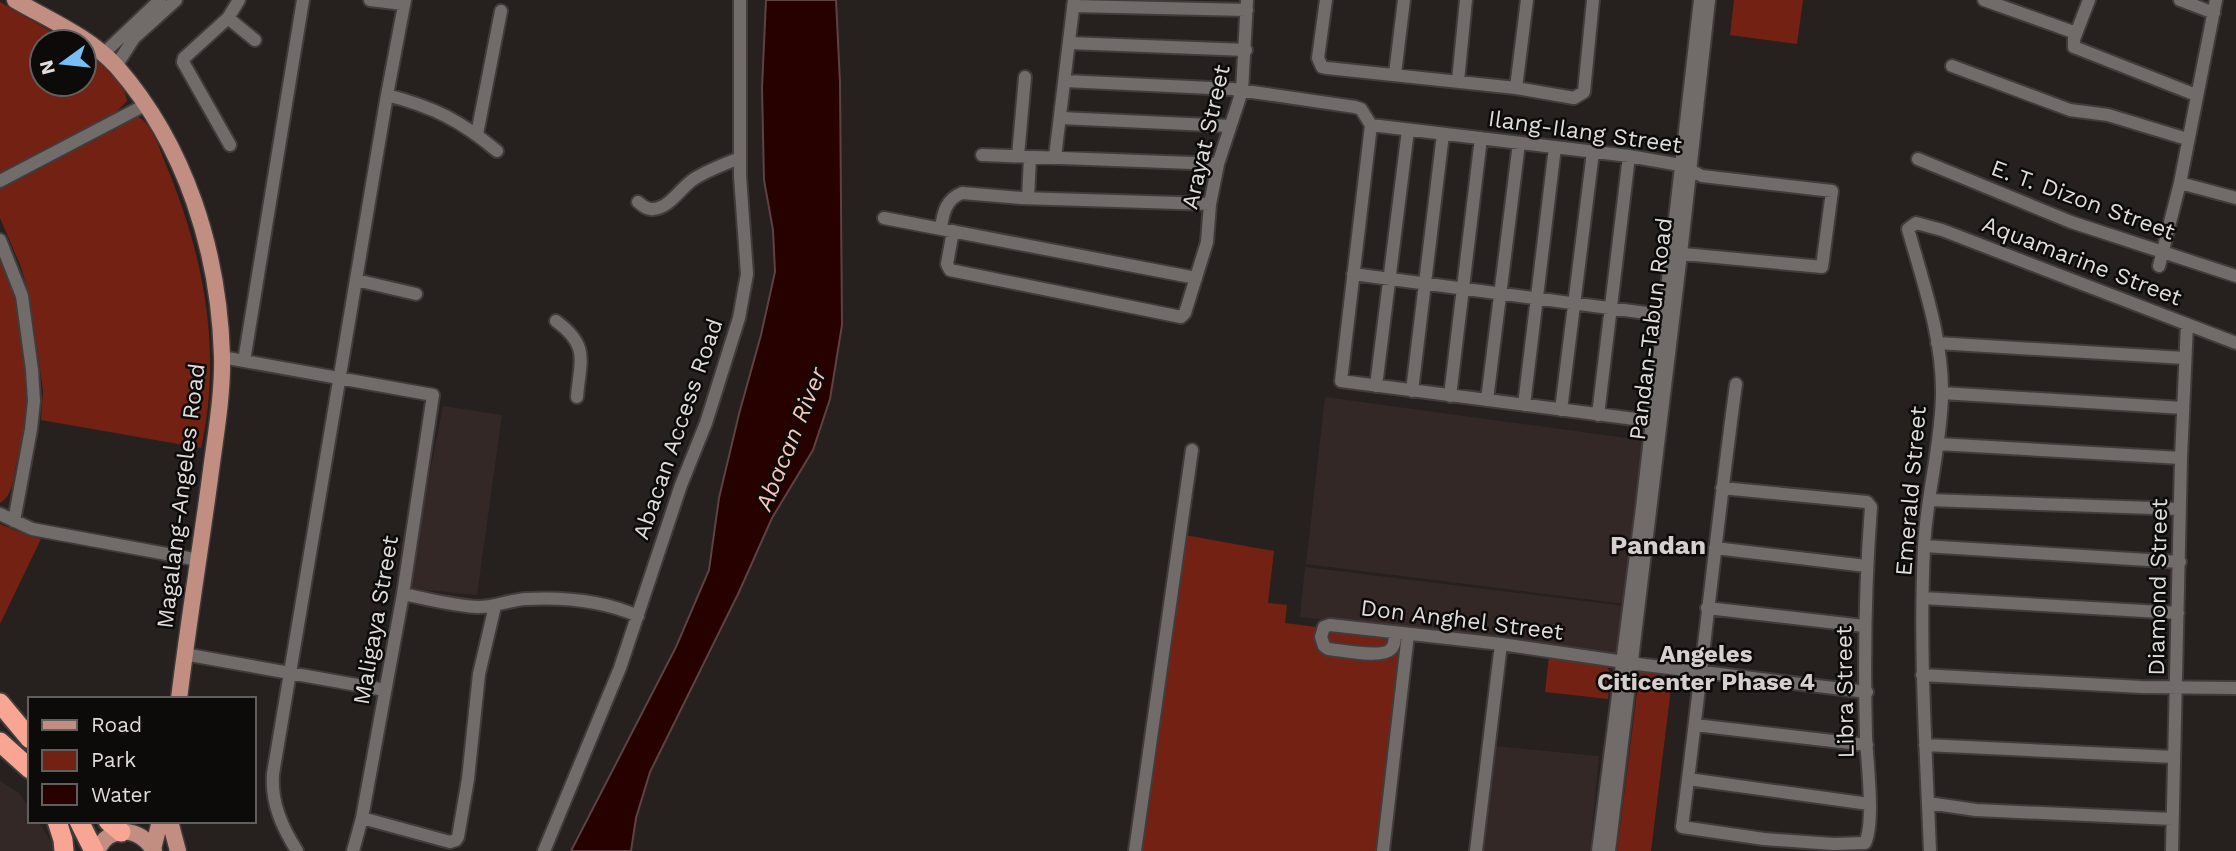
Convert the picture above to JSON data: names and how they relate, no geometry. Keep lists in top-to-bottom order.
{
  "streets": {
    "main road": ["Magalang-Angeles Road"],
    "street": [
      "Ilang-Ilang Street",
      "Arayat Street",
      "E. T. Dizon Street",
      "Aquamarine Street",
      "Pandan-Tabun Road",
      "Abacan Access Road",
      "Emerald Street",
      "Diamond Street",
      "Maligaya Street",
      "Don Anghel Street",
      "Libra Street"
    ]
  },
  "crossings": [
    ["Ilang-Ilang Street", "Pandan-Tabun Road"],
    ["Aquamarine Street", "Emerald Street"],
    ["Aquamarine Street", "Diamond Street"],
    ["Pandan-Tabun Road", "Don Anghel Street"],
    ["Don Anghel Street", "Libra Street"]
  ],
  "districts": ["Pandan", "Angeles Citicenter Phase 4"],
  "water": ["Abacan River"],
  "legend": ["Road", "Park", "Water"],
  "north": "left"
}
